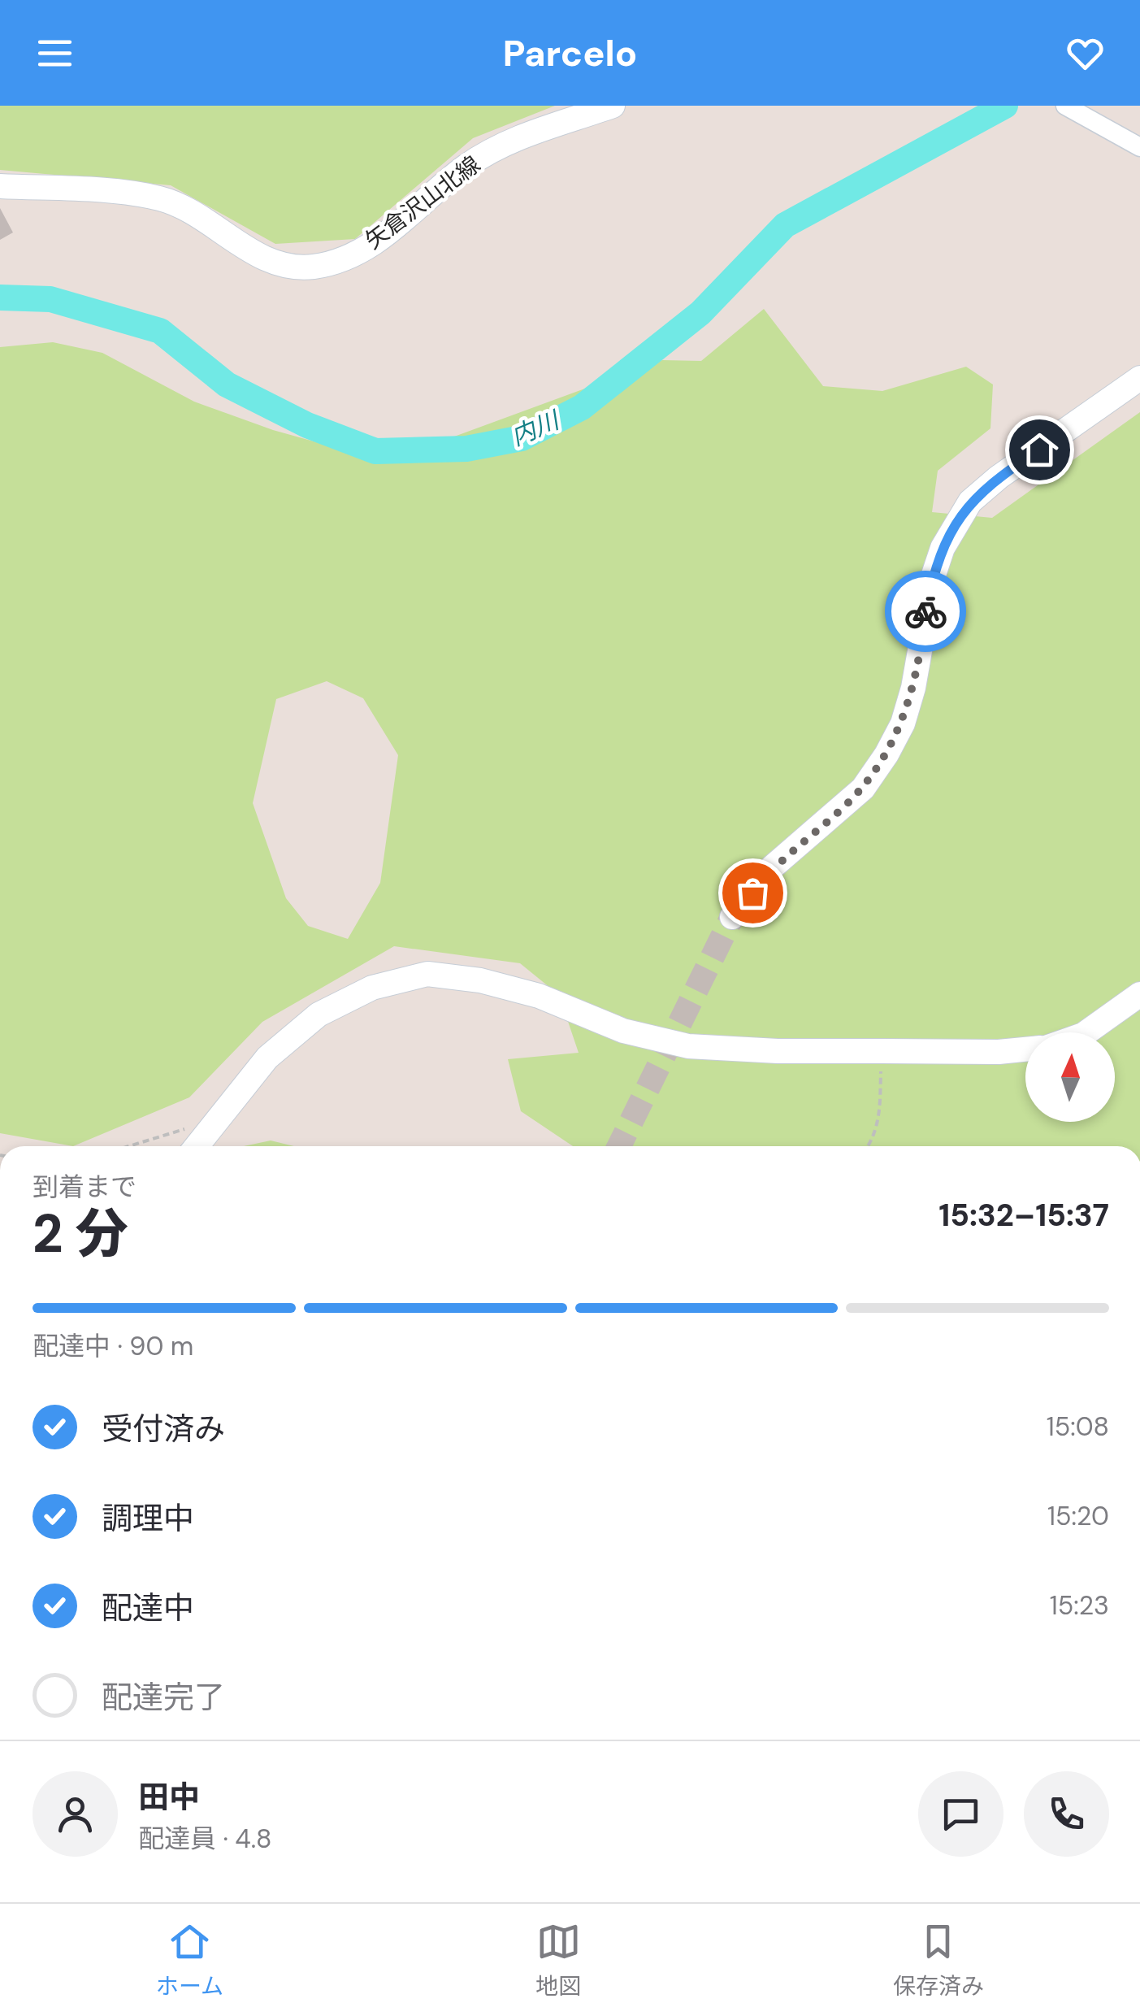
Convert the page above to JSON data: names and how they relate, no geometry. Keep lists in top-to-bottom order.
{
  "streets": {
    "street": ["矢倉沢山北線"]
  },
  "water": ["内川"],
  "north": "top",
  "page": {
    "header": "Parcelo",
    "heading": ["2 分", "到着まで", "15:32–15:37"],
    "panel": ["田中", "配達員 · 4.8"],
    "bar": "配達中 · 90 m",
    "list": [
      ["受付済み", "15:08"],
      ["調理中", "15:20"],
      ["配達中", "15:23"],
      "配達完了"
    ],
    "tabs": ["ホーム", "地図", "保存済み"]
  }
}
